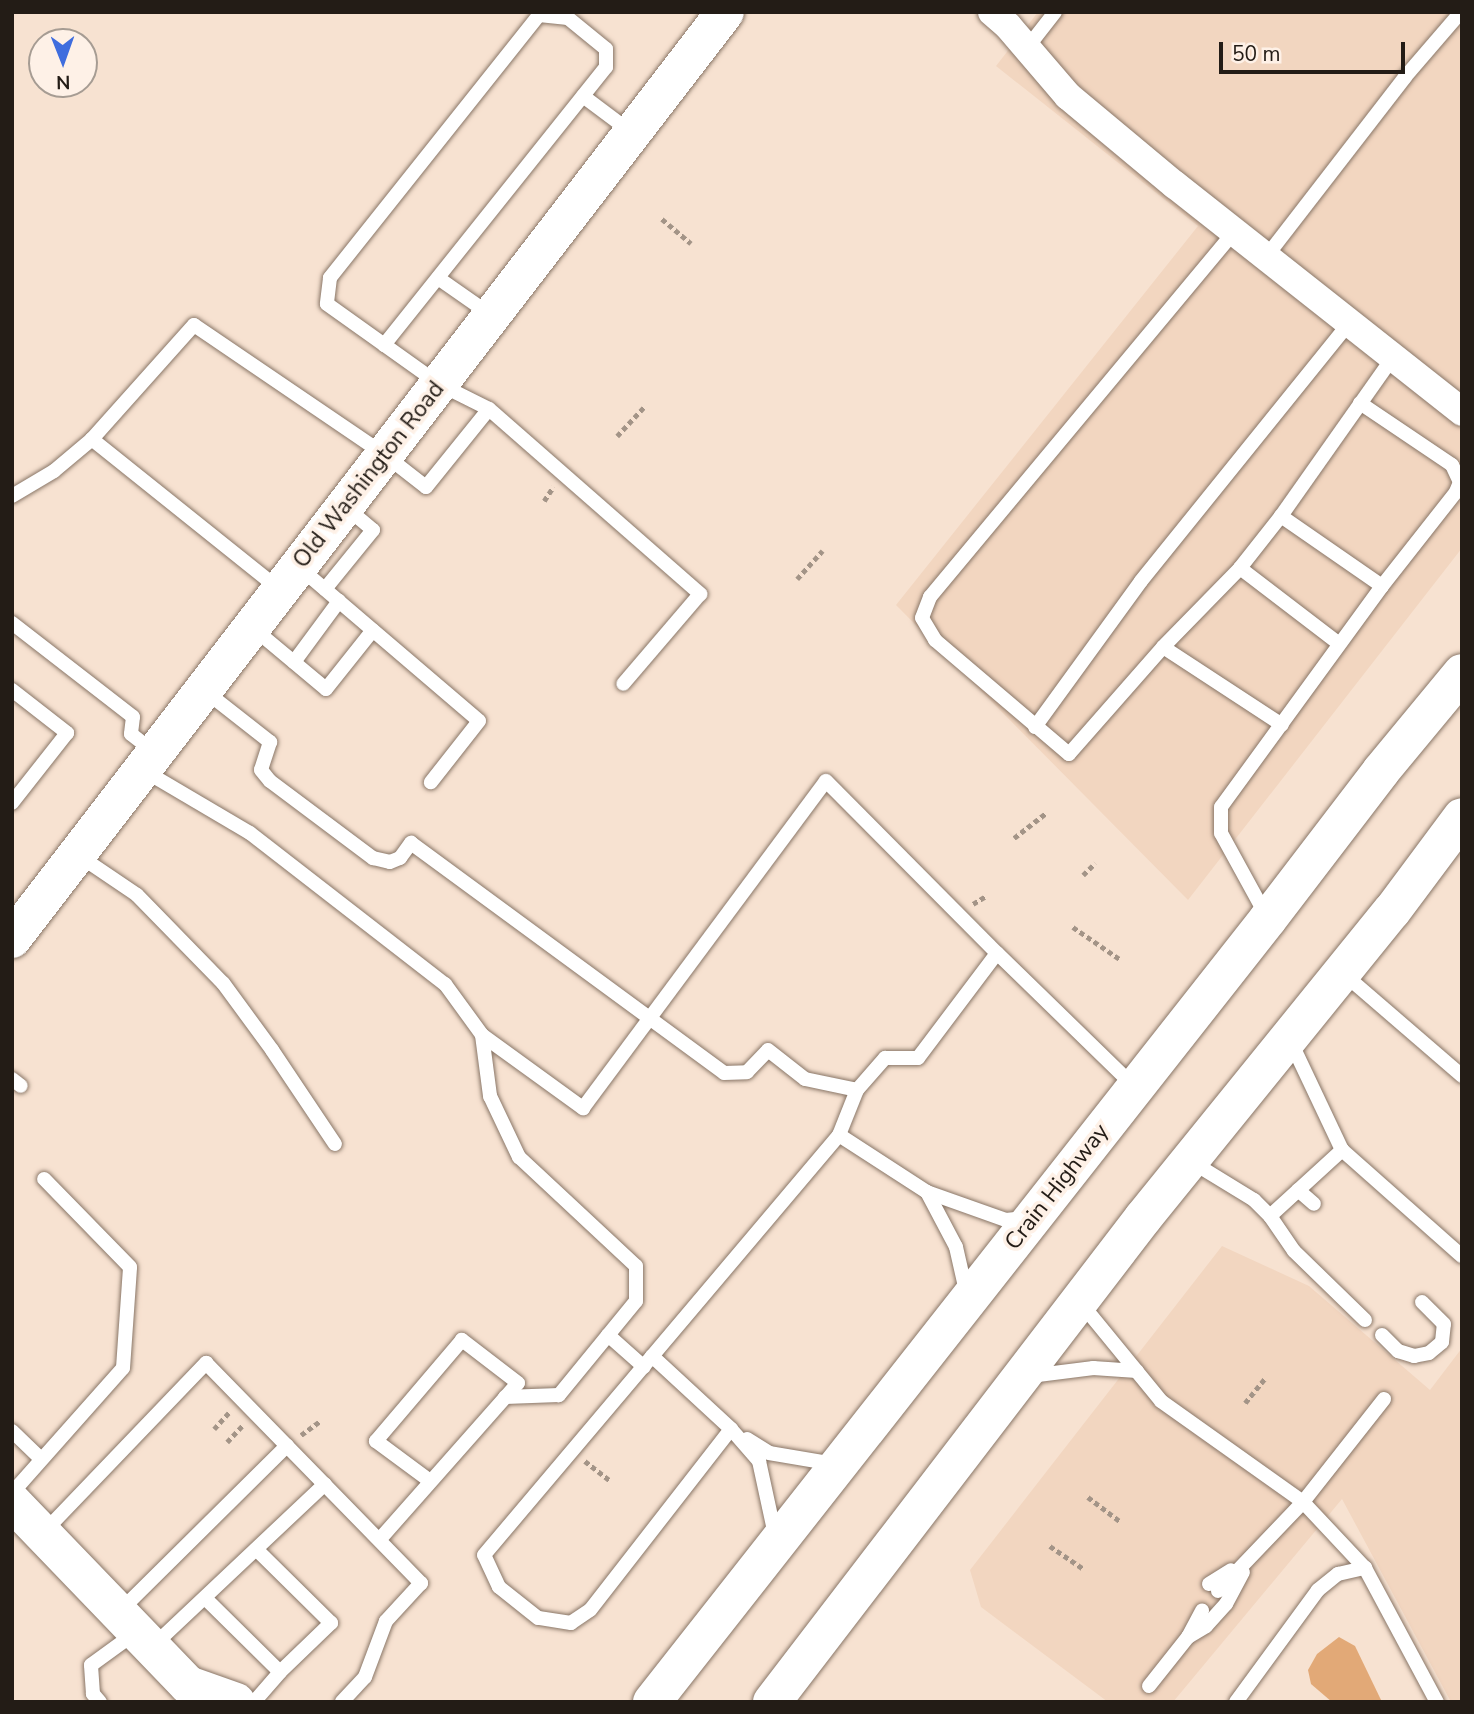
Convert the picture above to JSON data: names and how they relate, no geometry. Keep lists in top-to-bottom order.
{
  "streets": {
    "main road": ["Old Washington Road", "Crain Highway"]
  },
  "scale_bar": "50 m",
  "north": "bottom"
}
